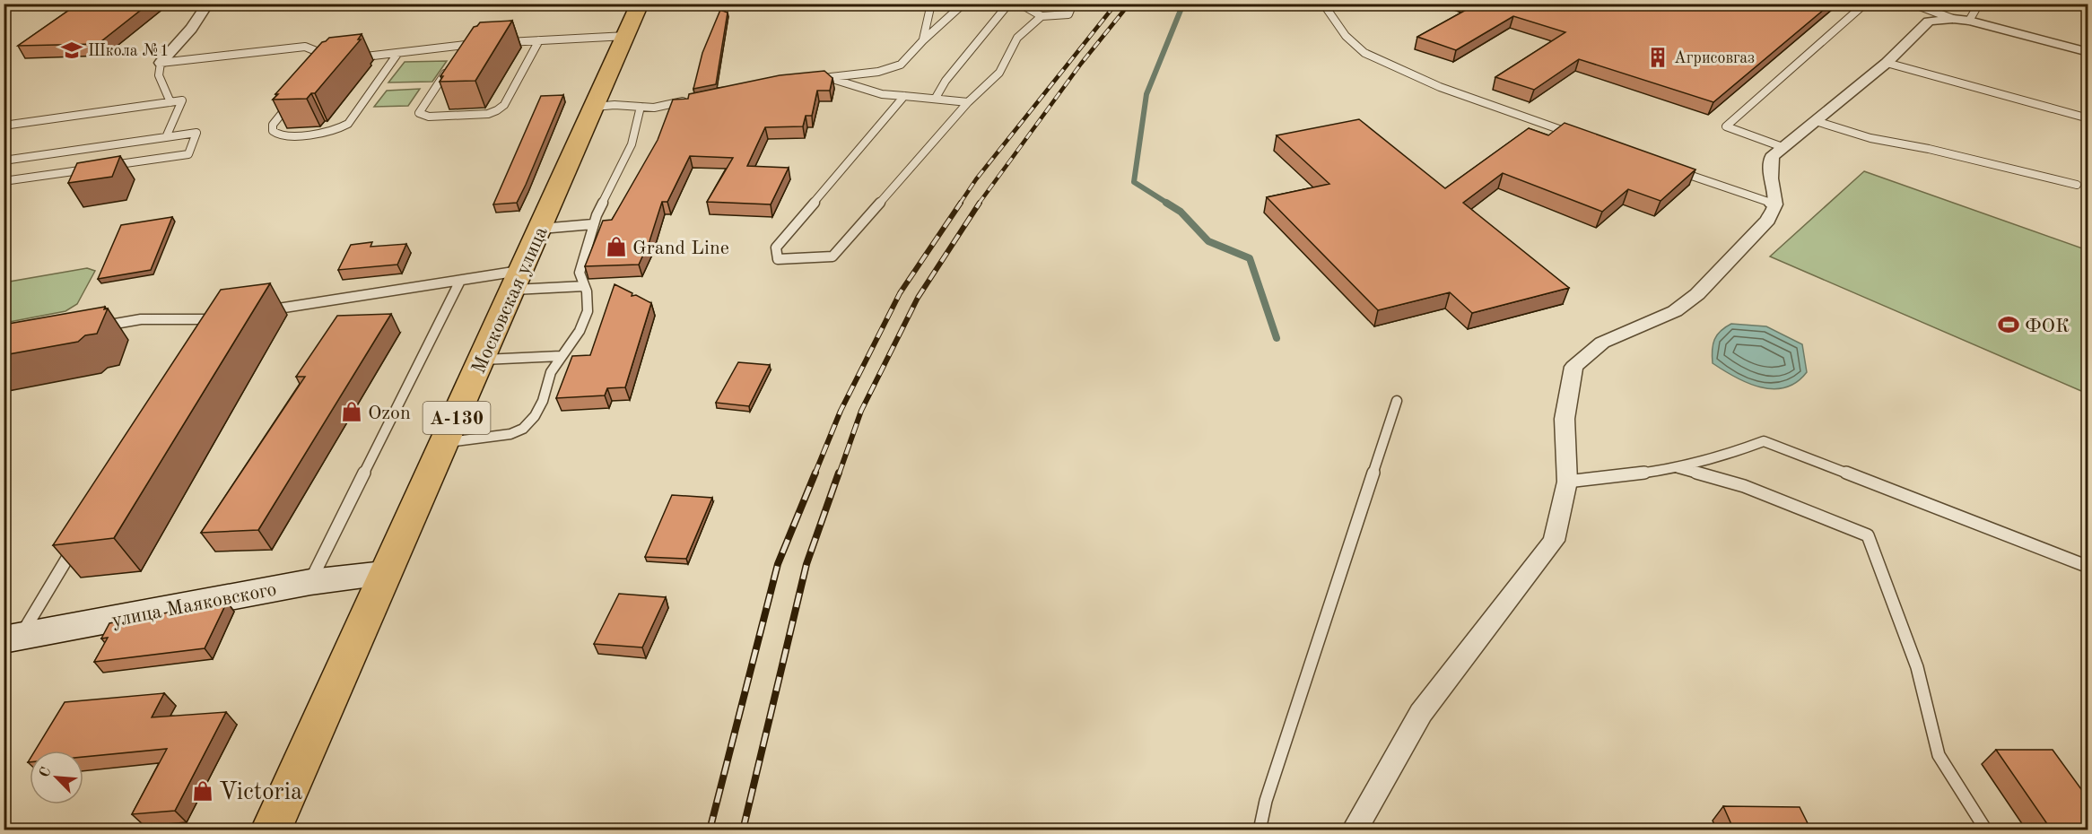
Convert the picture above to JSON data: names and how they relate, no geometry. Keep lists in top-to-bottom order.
{
  "streets": {
    "main road": ["Московская улица", "А-130"],
    "street": ["улица Маяковского"]
  },
  "crossings": [
    ["Московская улица", "улица Маяковского"]
  ],
  "places": {
    "school or university": ["Школа №1"],
    "building": ["Агрисовгаз"],
    "shop": ["Grand Line", "Ozon", "Victoria"],
    "sports": ["ФОК"]
  },
  "north": "top left"
}
